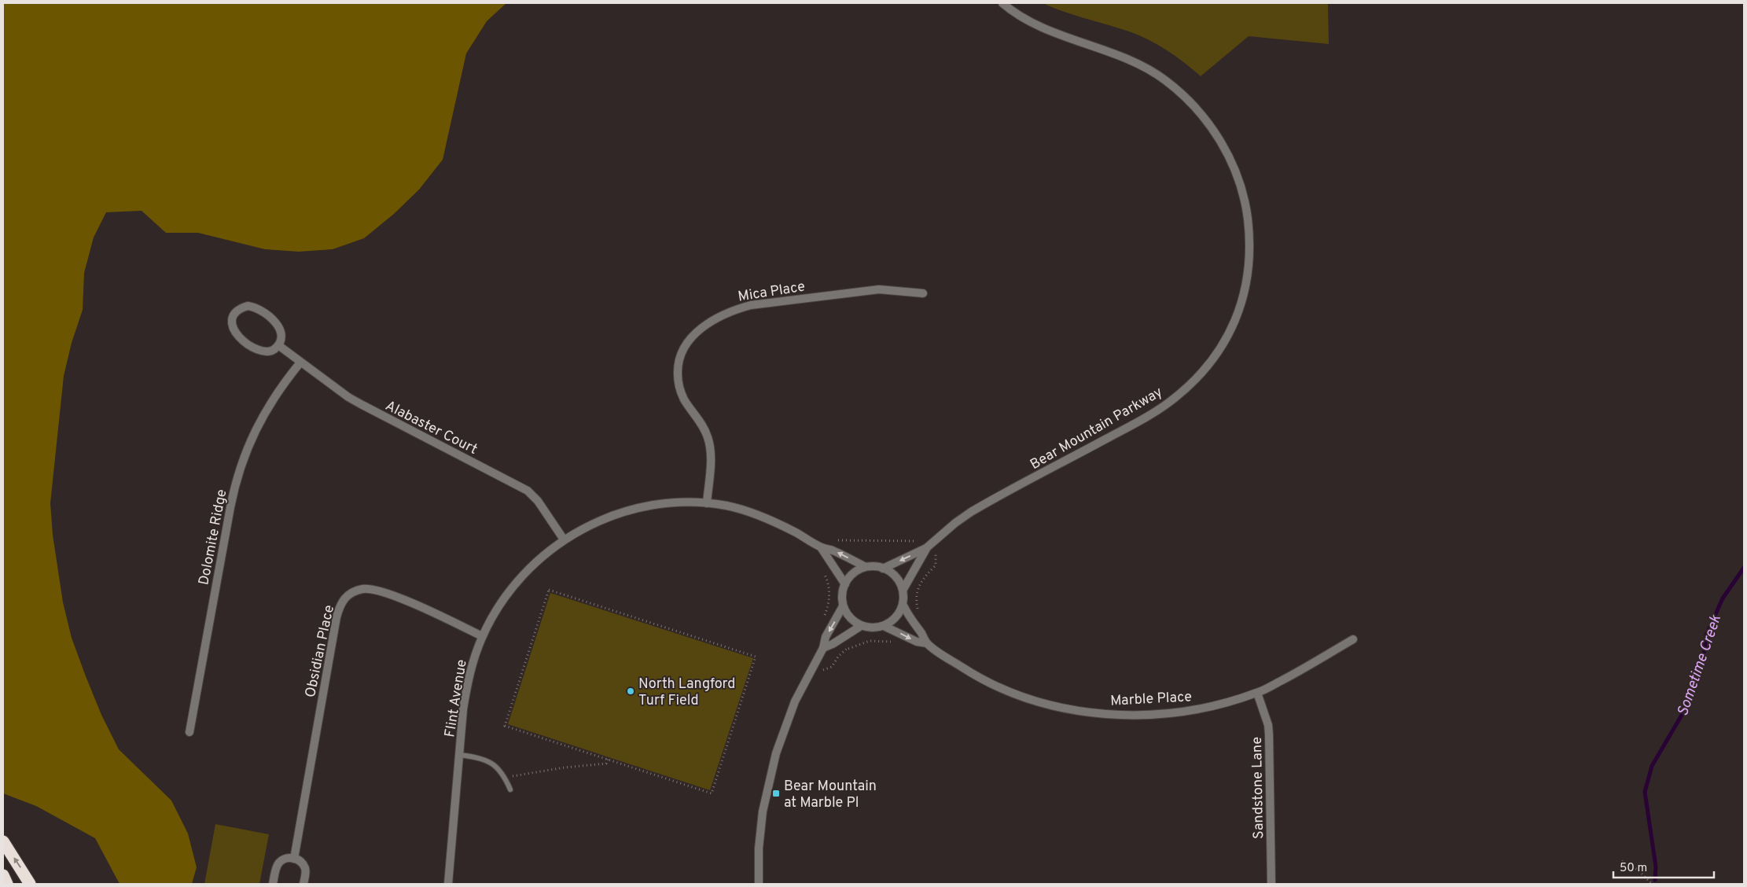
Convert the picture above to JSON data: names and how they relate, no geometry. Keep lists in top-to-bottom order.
{
  "streets": {
    "street": [
      "Mica Place",
      "Alabaster Court",
      "Bear Mountain Parkway",
      "Dolomite Ridge",
      "Obsidian Place",
      "Flint Avenue",
      "Marble Place",
      "Sandstone Lane"
    ]
  },
  "crossings": [
    ["Mica Place", "Flint Avenue"],
    ["Alabaster Court", "Dolomite Ridge"],
    ["Alabaster Court", "Flint Avenue"],
    ["Bear Mountain Parkway", "Flint Avenue"],
    ["Bear Mountain Parkway", "Marble Place"],
    ["Obsidian Place", "Flint Avenue"],
    ["Flint Avenue", "Marble Place"],
    ["Marble Place", "Sandstone Lane"]
  ],
  "water": ["Sometime Creek"],
  "places": {
    "other": ["North Langford Turf Field"],
    "transit": ["Bear Mountain at Marble Pl"]
  },
  "scale_bar": "50 m"
}
